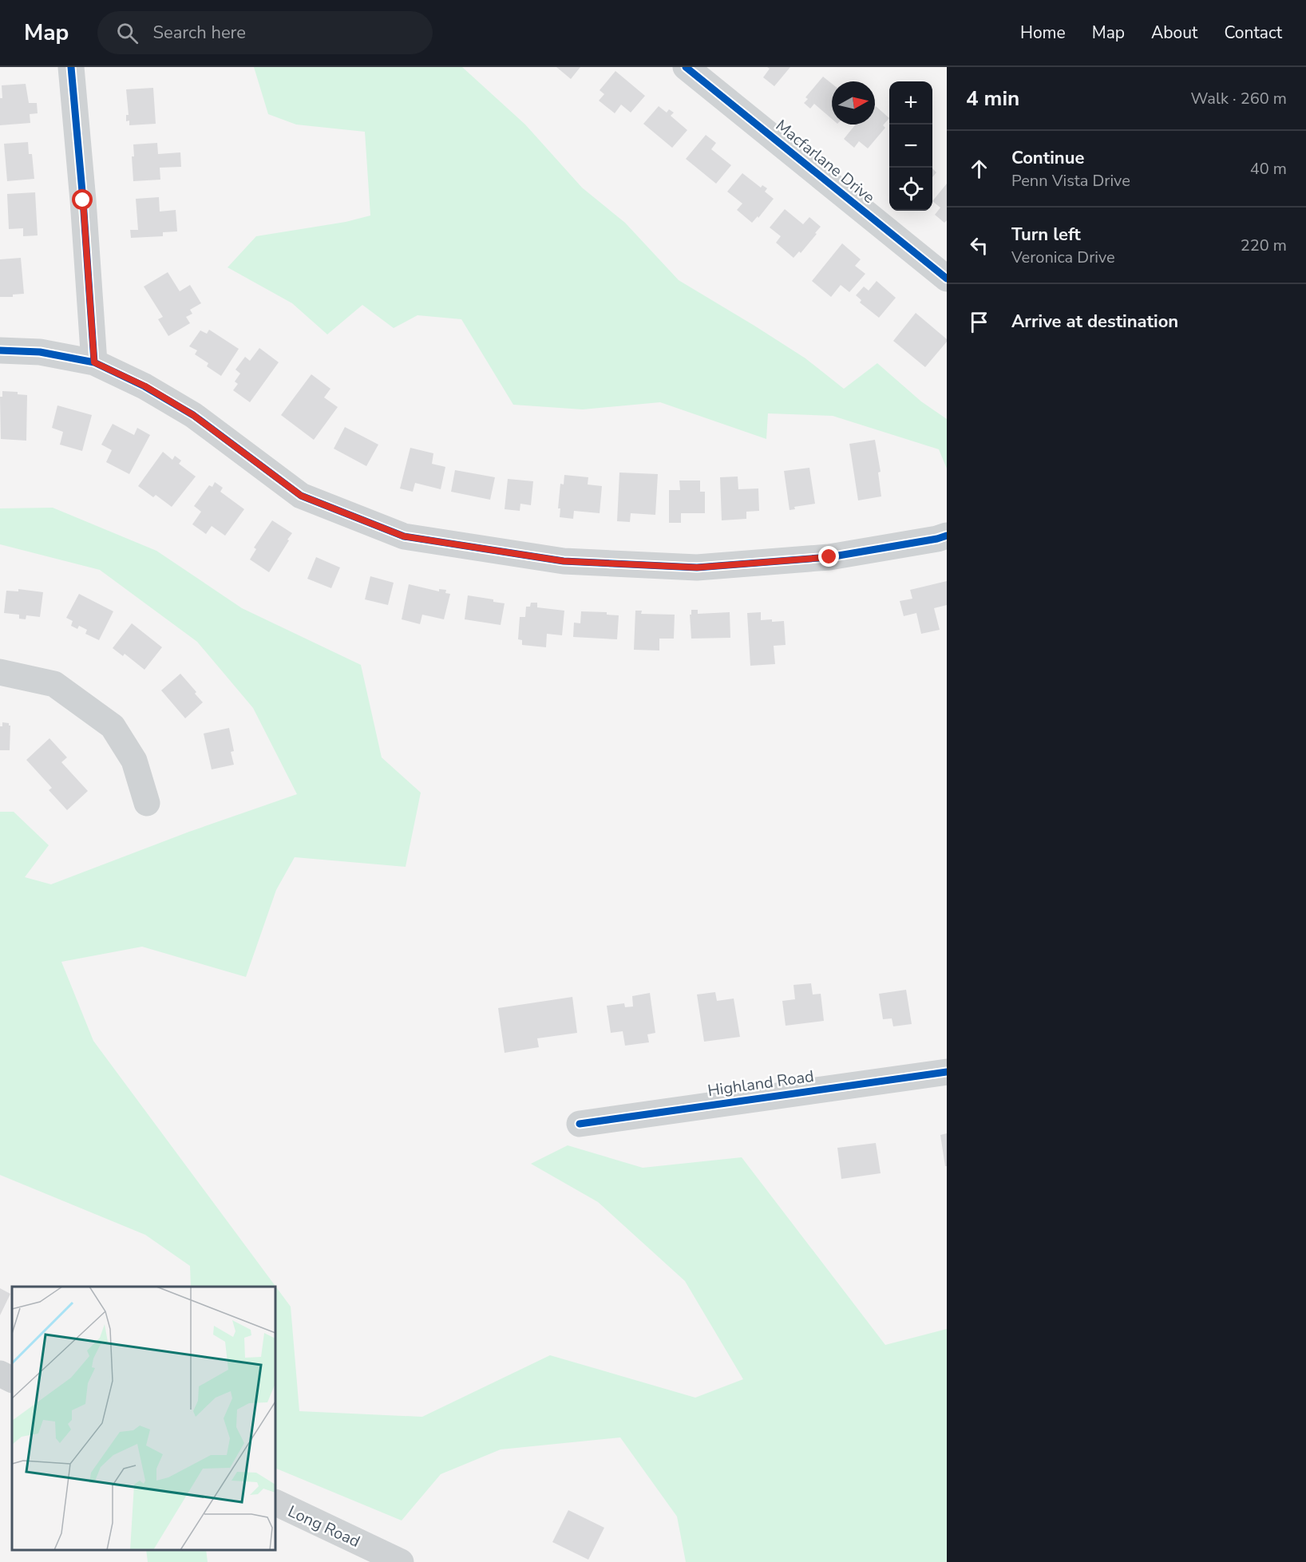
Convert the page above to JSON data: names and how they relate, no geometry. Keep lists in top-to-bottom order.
{
  "streets": {
    "street": ["Macfarlane Drive", "Highland Road", "Long Road"]
  },
  "north": "right",
  "page": {
    "header": "Map",
    "search": "Search here",
    "nav": [
      "Home",
      "Map",
      "About",
      "Contact"
    ],
    "heading": ["4 min", "Walk · 260 m"],
    "map_buttons": ["+", "−"],
    "list": [
      ["Continue", "Penn Vista Drive", "40 m"],
      ["Turn left", "Veronica Drive", "220 m"],
      "Arrive at destination"
    ]
  }
}
